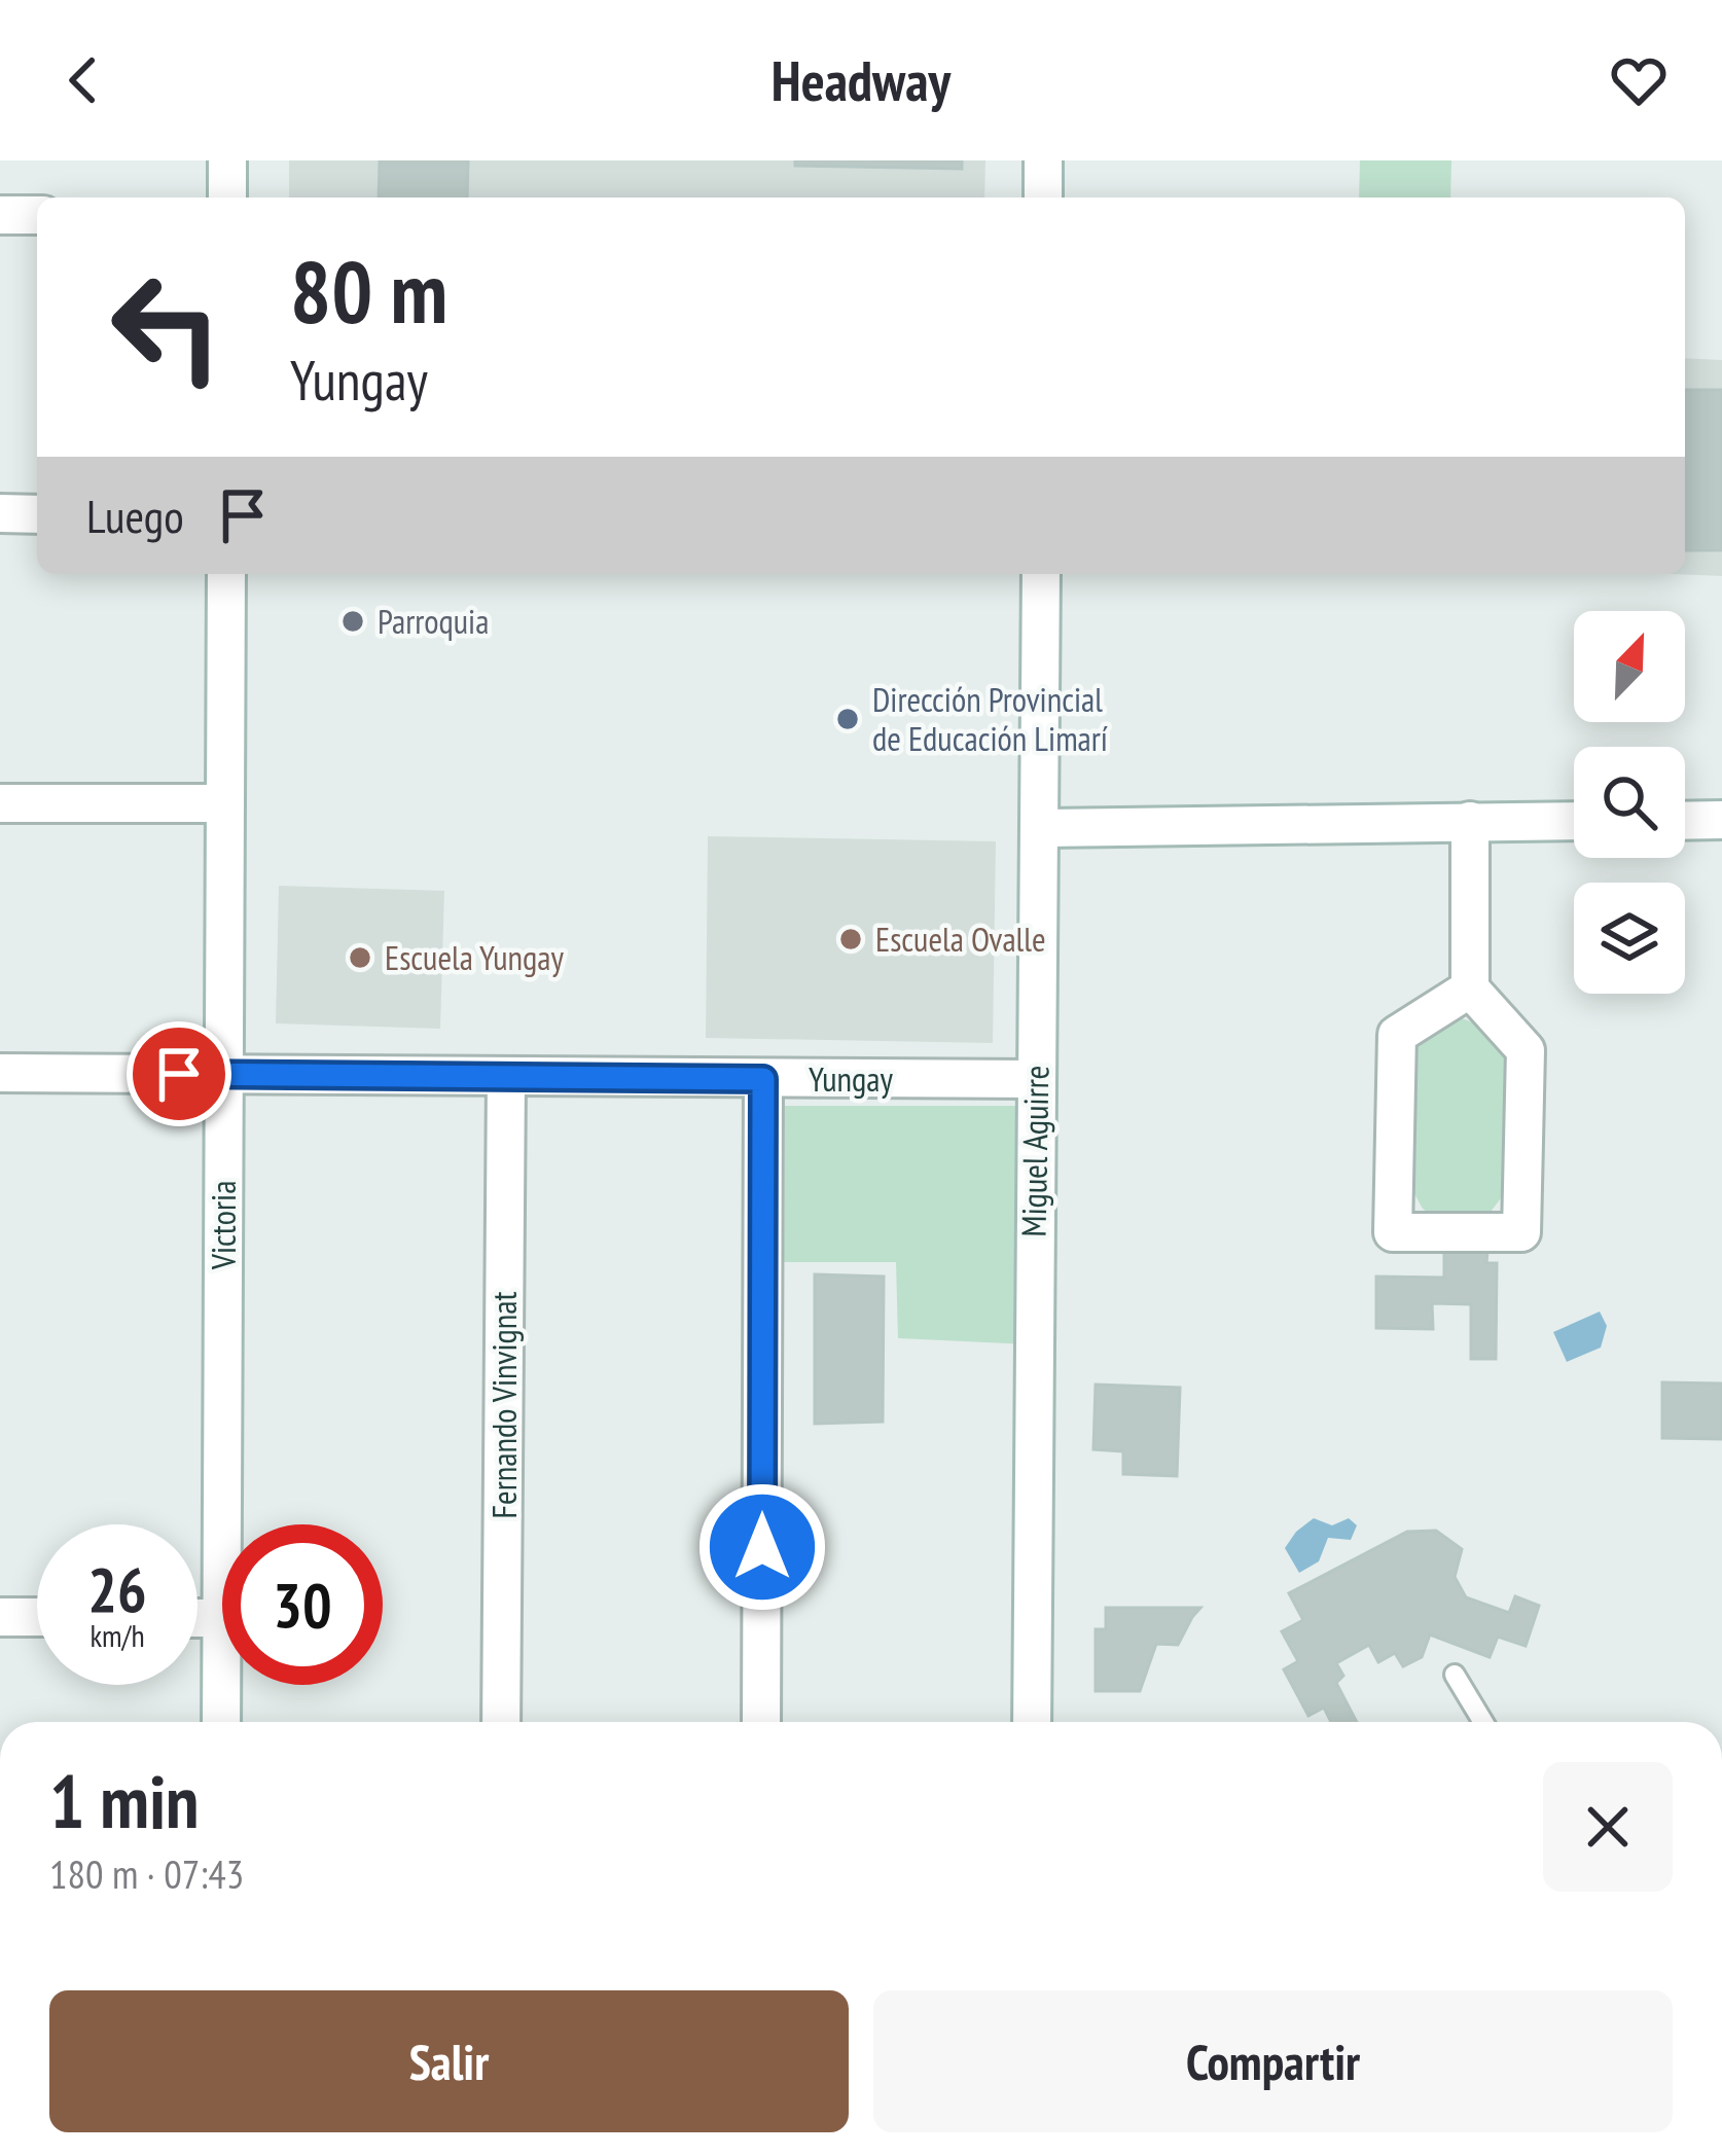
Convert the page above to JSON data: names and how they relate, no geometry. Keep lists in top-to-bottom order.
{
  "streets": {
    "street": [
      "Yungay",
      "Miguel Aguirre",
      "Victoria",
      "Fernando Vinvignat"
    ]
  },
  "crossings": [
    ["Yungay", "Miguel Aguirre"],
    ["Yungay", "Victoria"],
    ["Yungay", "Fernando Vinvignat"]
  ],
  "places": [
    "Parroquia",
    "Dirección Provincial de Educación Limarí",
    "Escuela Ovalle",
    "Escuela Yungay"
  ],
  "north": "top right",
  "page": {
    "header": "Headway",
    "turn": ["80 m", "Yungay"],
    "then": "Luego",
    "speed": "26 km/h",
    "limit": "30",
    "heading": ["1 min", "180 m · 07:43"],
    "buttons": ["Salir", "Compartir"]
  }
}
